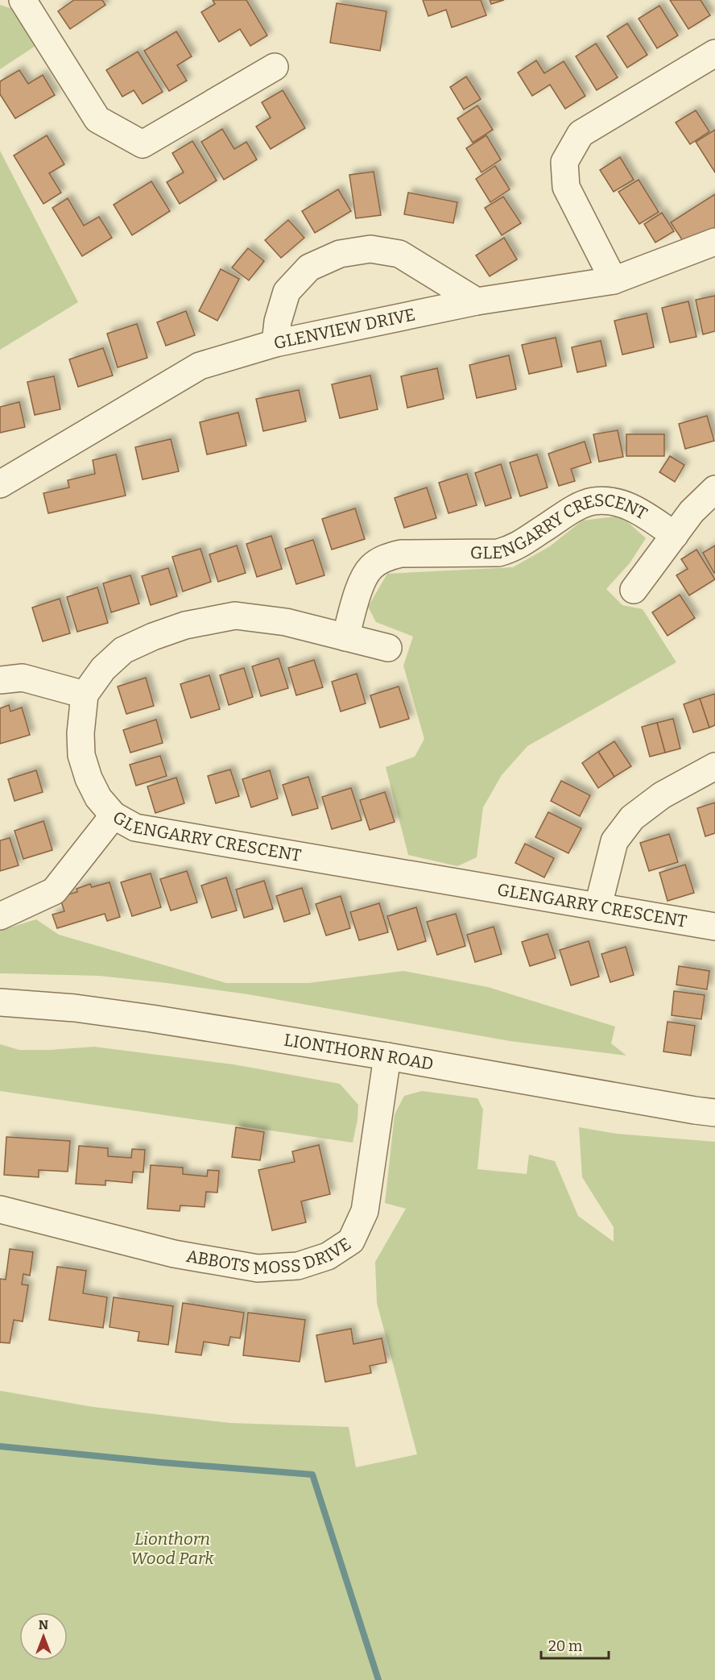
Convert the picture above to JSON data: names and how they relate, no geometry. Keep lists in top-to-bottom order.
{
  "streets": {
    "street": [
      "GLENVIEW DRIVE",
      "GLENGARRY CRESCENT",
      "LIONTHORN ROAD",
      "ABBOTS MOSS DRIVE"
    ]
  },
  "crossings": [
    ["LIONTHORN ROAD", "ABBOTS MOSS DRIVE"]
  ],
  "parks": ["Lionthorn Wood Park"],
  "scale_bar": "20 m",
  "north": "top"
}
